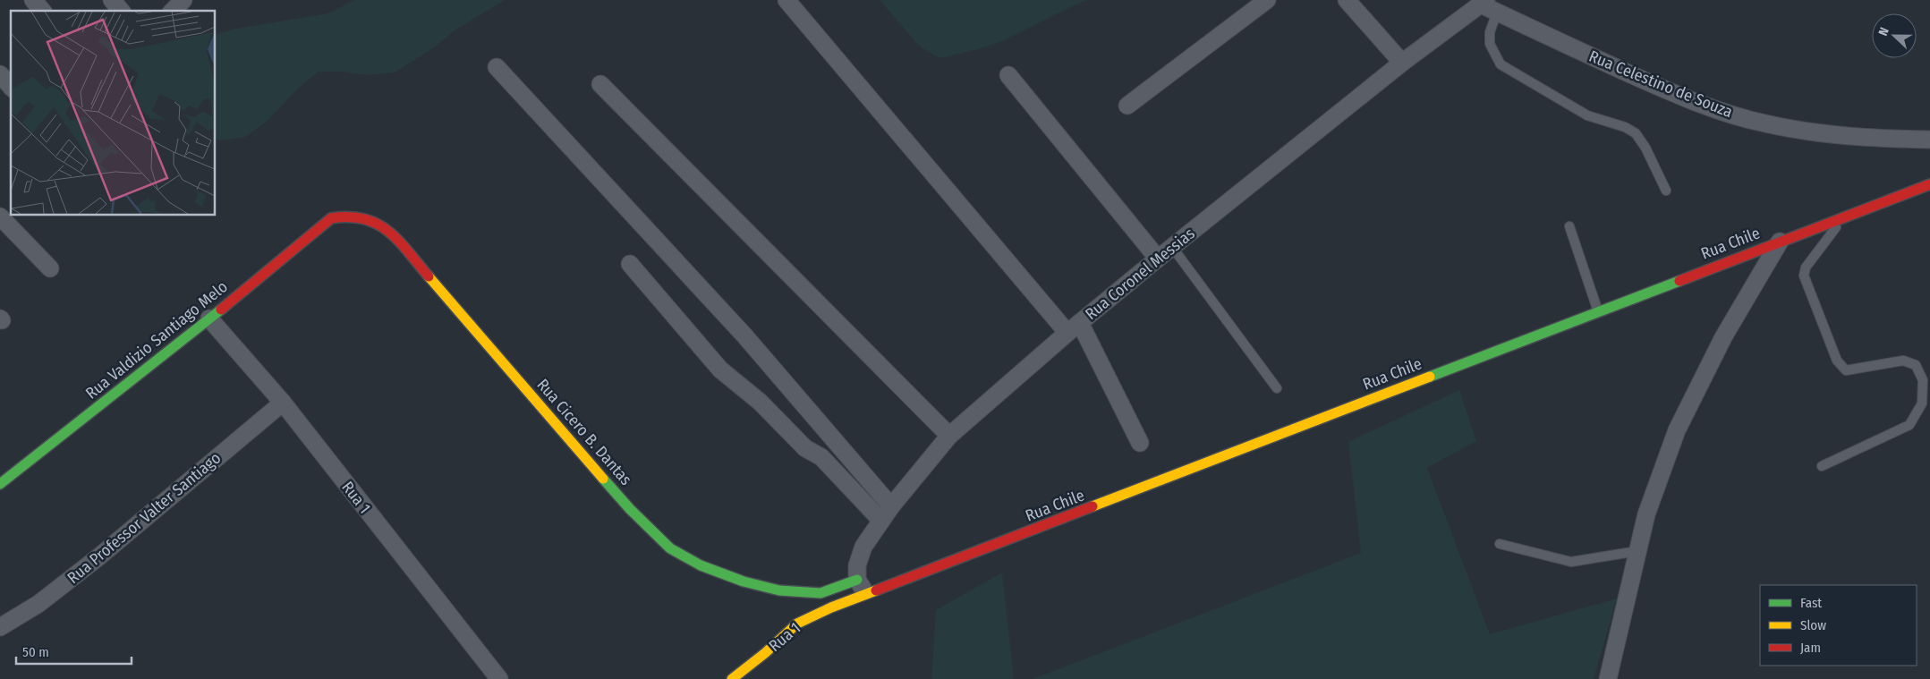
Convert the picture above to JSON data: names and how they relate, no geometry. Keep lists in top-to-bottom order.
{
  "streets": {
    "street": [
      "Rua Celestino de Souza",
      "Rua Chile",
      "Rua Coronel Messias",
      "Rua Valdizio Santiago Melo",
      "Rua Cicero B. Dantas",
      "Rua 1",
      "Rua Professor Valter Santiago"
    ]
  },
  "crossings": [
    ["Rua Celestino de Souza", "Rua Coronel Messias"],
    ["Rua Chile", "Rua 1"],
    ["Rua Coronel Messias", "Rua Cicero B. Dantas"],
    ["Rua Valdizio Santiago Melo", "Rua Cicero B. Dantas"],
    ["Rua Valdizio Santiago Melo", "Rua 1"],
    ["Rua 1", "Rua Professor Valter Santiago"]
  ],
  "legend": ["Fast", "Slow", "Jam"],
  "scale_bar": "50 m",
  "north": "left"
}
